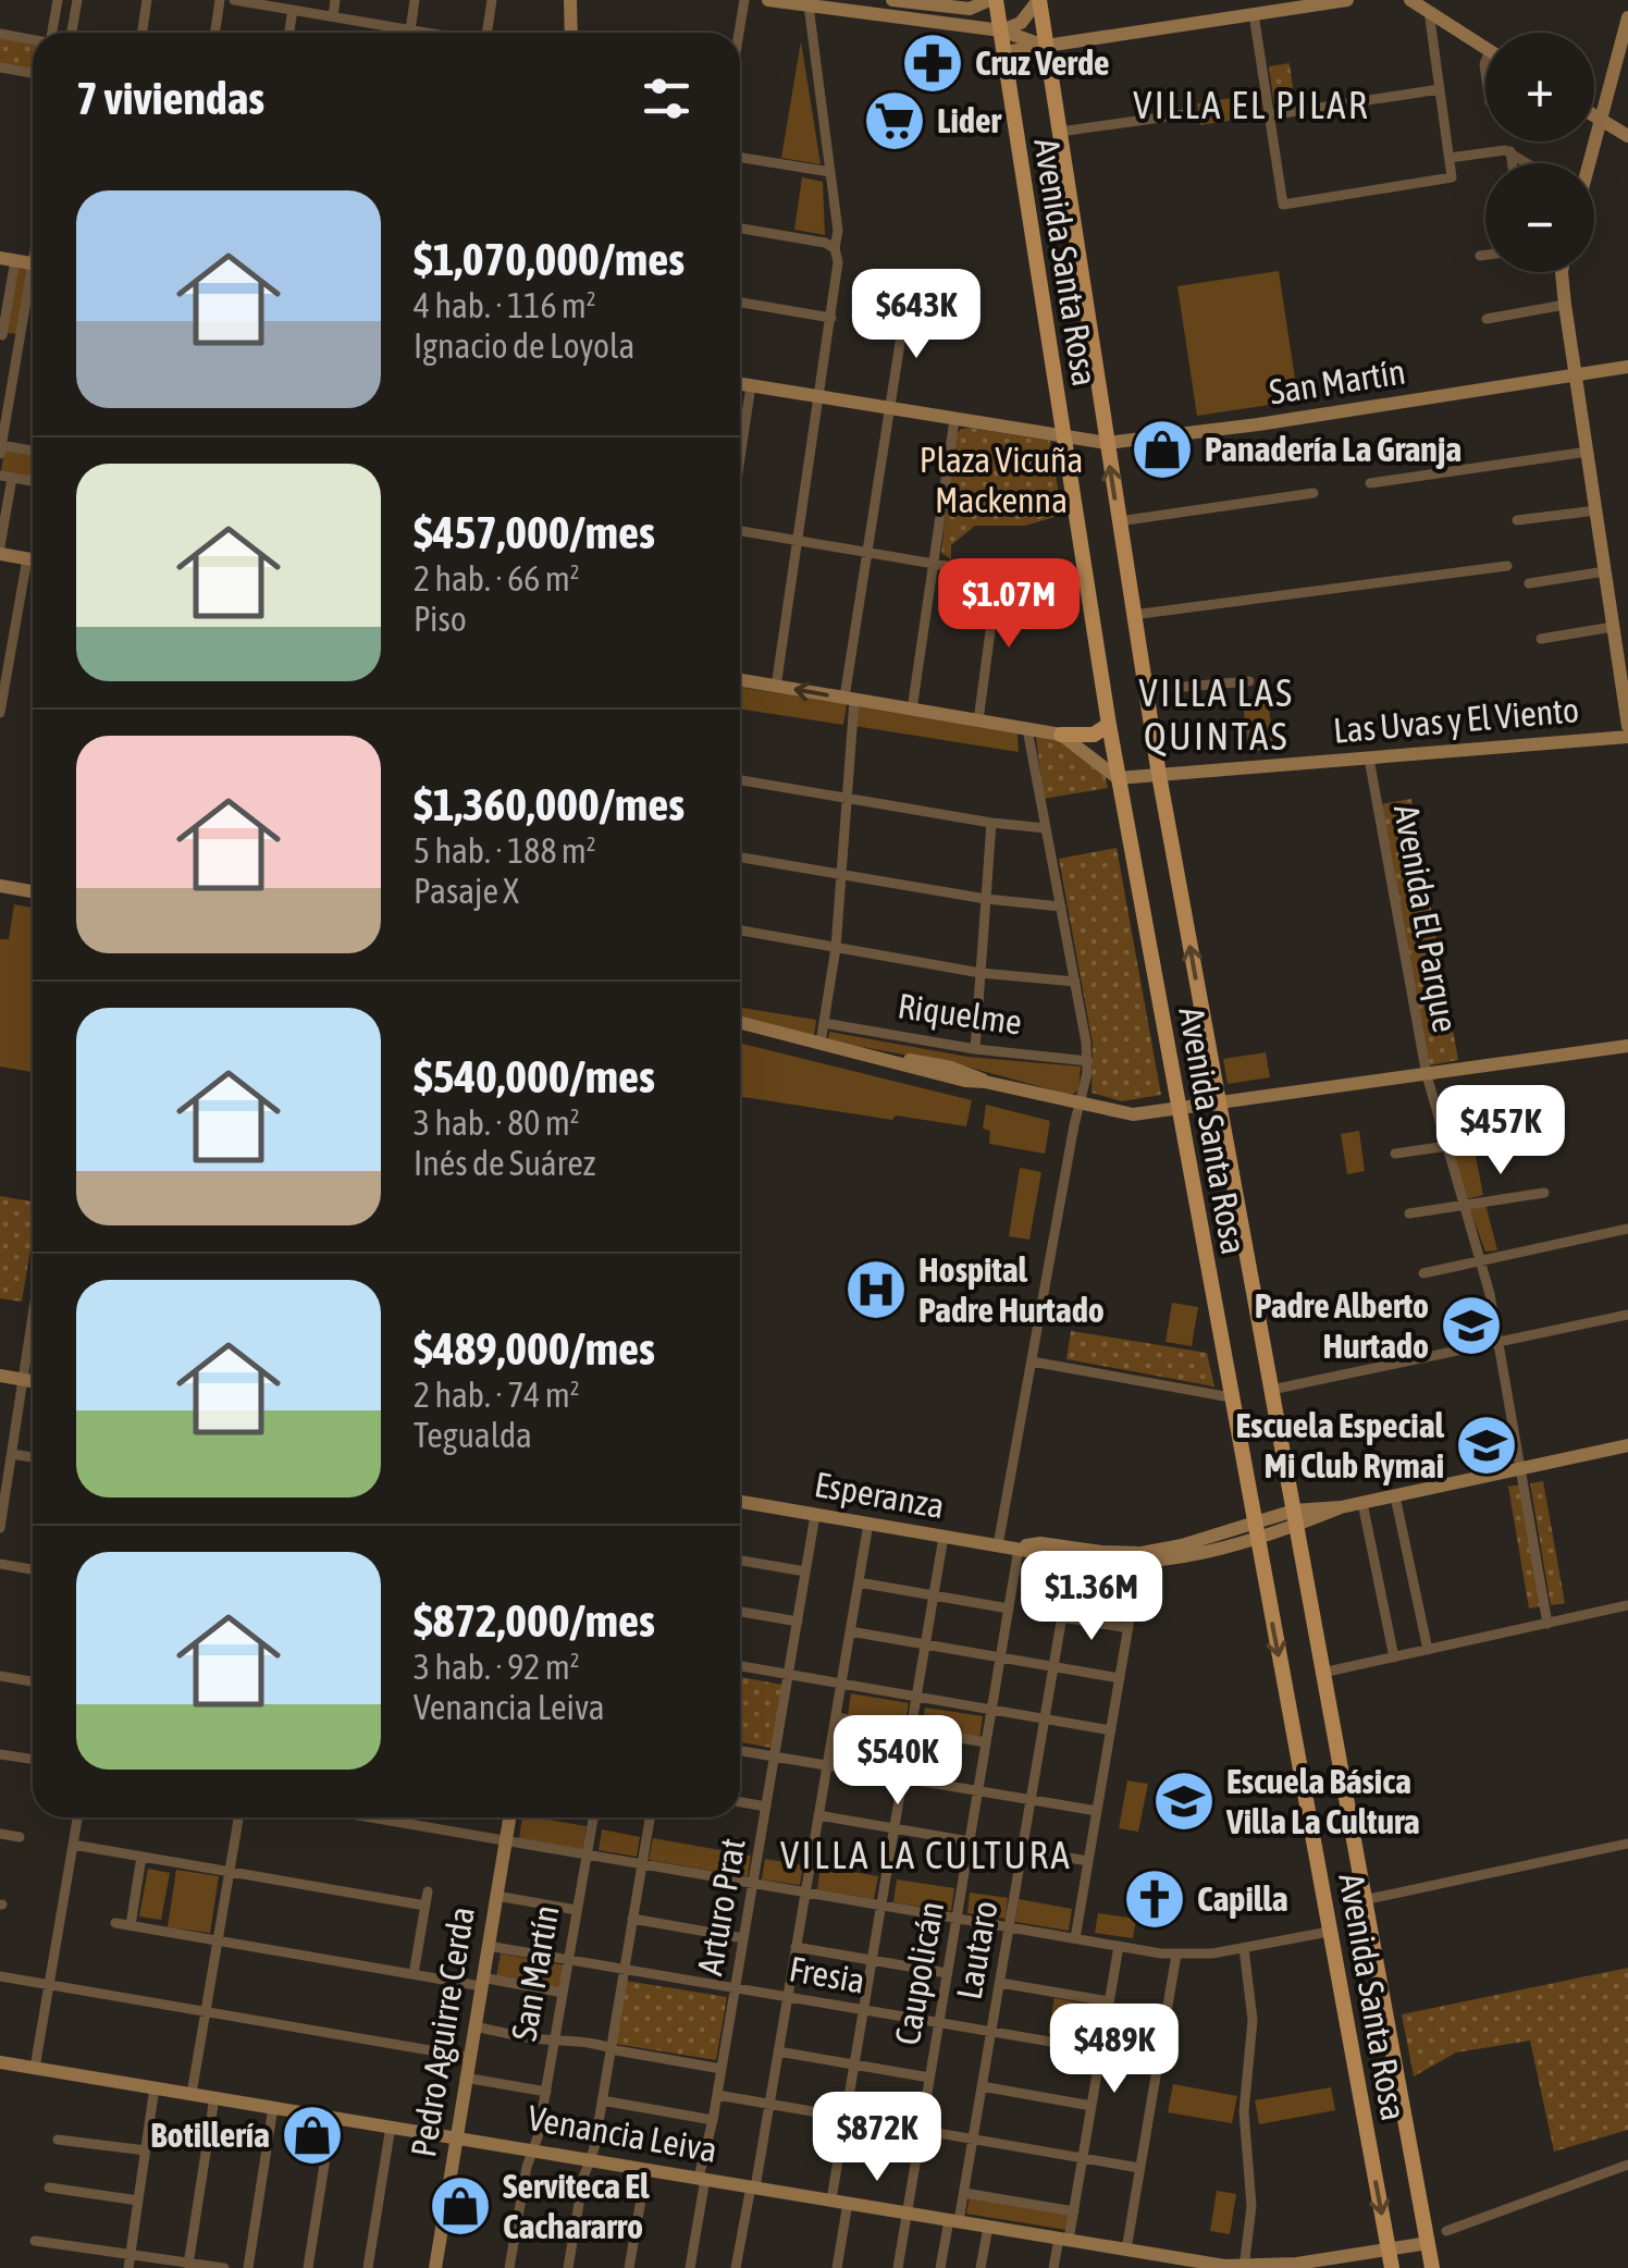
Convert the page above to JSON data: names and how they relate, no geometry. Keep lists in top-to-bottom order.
{
  "streets": {
    "main road": ["Avenida Santa Rosa"],
    "street": [
      "San Martín",
      "Las Uvas y El Viento",
      "Avenida El Parque",
      "Riquelme",
      "Esperanza",
      "Arturo Prat",
      "Lautaro",
      "Caupolicán",
      "Fresia",
      "Pedro Aguirre Cerda",
      "Venancia Leiva"
    ]
  },
  "crossings": [
    ["Avenida Santa Rosa", "San Martín"],
    ["Avenida Santa Rosa", "Las Uvas y El Viento"],
    ["Avenida Santa Rosa", "Riquelme"],
    ["Avenida Santa Rosa", "Esperanza"],
    ["Avenida Santa Rosa", "Venancia Leiva"],
    ["San Martín", "Fresia"],
    ["San Martín", "Venancia Leiva"],
    ["Las Uvas y El Viento", "Avenida El Parque"],
    ["Avenida El Parque", "Riquelme"],
    ["Avenida El Parque", "Esperanza"],
    ["Esperanza", "Arturo Prat"],
    ["Esperanza", "Lautaro"],
    ["Esperanza", "Caupolicán"],
    ["Arturo Prat", "Fresia"],
    ["Arturo Prat", "Venancia Leiva"],
    ["Lautaro", "Fresia"],
    ["Lautaro", "Venancia Leiva"],
    ["Caupolicán", "Fresia"],
    ["Caupolicán", "Venancia Leiva"],
    ["Fresia", "Pedro Aguirre Cerda"],
    ["Pedro Aguirre Cerda", "Venancia Leiva"]
  ],
  "districts": ["VILLA EL PILAR", "VILLA LAS QUINTAS", "VILLA LA CULTURA"],
  "parks": ["Plaza Vicuña Mackenna"],
  "places": {
    "pharmacy": ["Cruz Verde"],
    "supermarket": ["Lider"],
    "shop": ["Panadería La Granja", "Botillería", "Serviteca El Cachararro"],
    "hospital": ["Hospital Padre Hurtado"],
    "school or university": ["Padre Alberto Hurtado", "Escuela Especial Mi Club Rymai", "Escuela Básica Villa La Cultura"],
    "church": ["Capilla"]
  },
  "page": {
    "map_buttons": ["+", "−"],
    "heading": "7 viviendas",
    "list": [
      {
        "name": "$1,070,000/mes",
        "note": "4 hab. · 116 m² · Ignacio de Loyola"
      },
      {
        "name": "$457,000/mes",
        "note": "2 hab. · 66 m² · Piso"
      },
      {
        "name": "$1,360,000/mes",
        "note": "5 hab. · 188 m² · Pasaje X"
      },
      {
        "name": "$540,000/mes",
        "note": "3 hab. · 80 m² · Inés de Suárez"
      },
      {
        "name": "$489,000/mes",
        "note": "2 hab. · 74 m² · Tegualda"
      },
      {
        "name": "$872,000/mes",
        "note": "3 hab. · 92 m² · Venancia Leiva"
      }
    ],
    "price": [
      "$643K",
      "$1.07M",
      "$457K",
      "$1.36M",
      "$540K",
      "$489K",
      "$872K"
    ]
  }
}
